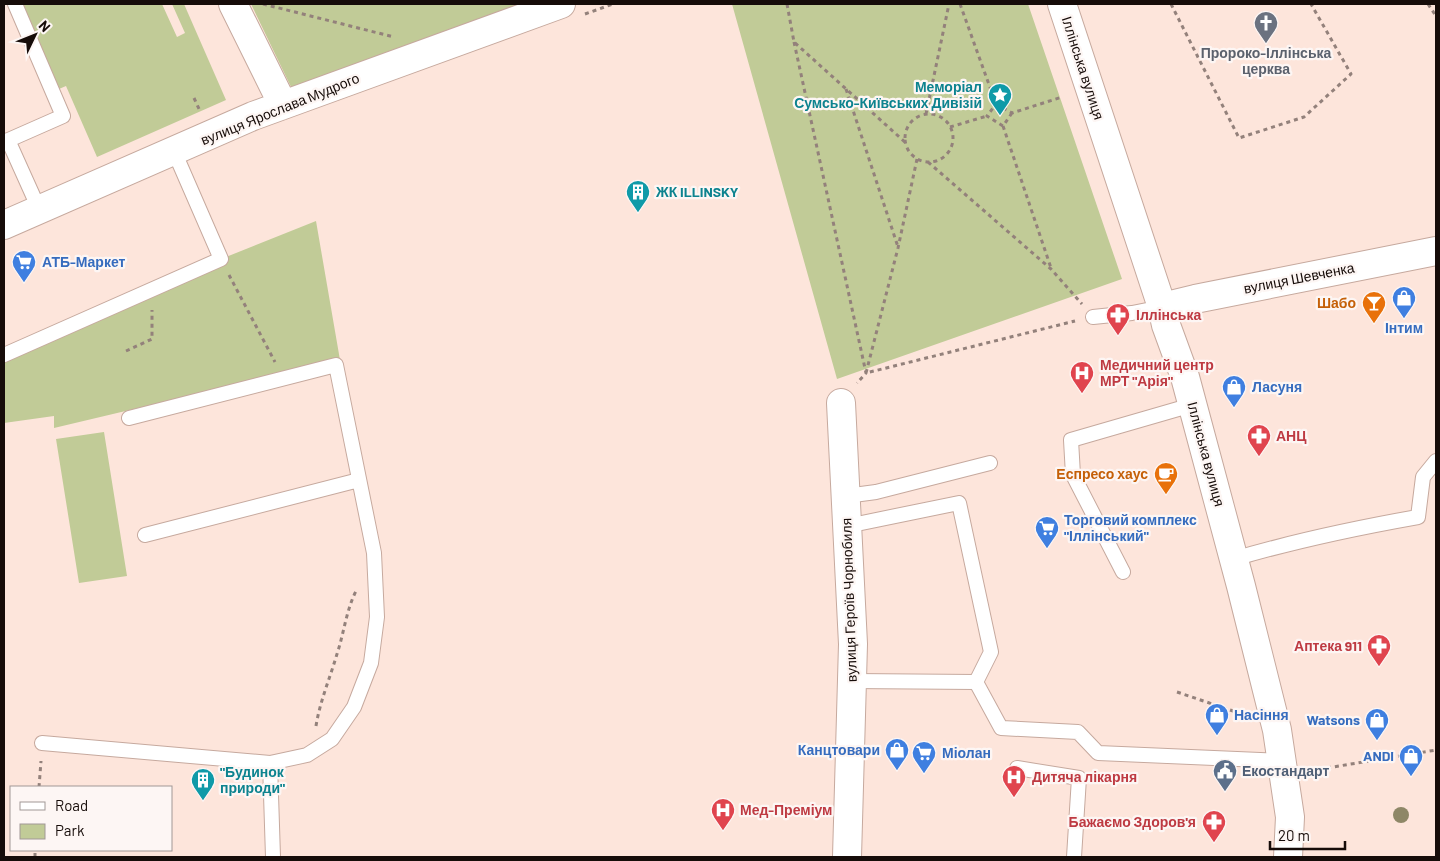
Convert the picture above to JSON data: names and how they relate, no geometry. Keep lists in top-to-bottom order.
{
  "streets": {
    "street": [
      "Іллінська вулиця",
      "вулиця Ярослава Мудрого",
      "вулиця Шевченка",
      "вулиця Героїв Чорнобиля"
    ]
  },
  "crossings": [
    ["Іллінська вулиця", "вулиця Шевченка"]
  ],
  "places": {
    "church": ["Пророко-Іллінська церква"],
    "place": ["Меморіал Сумсько-Київських Дивізій"],
    "building": ["ЖК ILLINSKY", "\"Будинок природи\""],
    "supermarket": ["АТБ-Маркет", "Торговий комплекс \"Іллінський\"", "Міолан"],
    "shop": [
      "Інтим",
      "Ласуня",
      "Насіння",
      "Watsons",
      "Канцтовари",
      "ANDI"
    ],
    "bar": ["Шабо"],
    "pharmacy": [
      "Іллінська",
      "АНЦ",
      "Аптека 911",
      "Бажаємо Здоров'я"
    ],
    "hospital": ["Медичний центр МРТ \"Арія\"", "Дитяча лікарня", "Мед-Преміум"],
    "cafe": ["Еспресо хаус"],
    "public building": ["Екостандарт"]
  },
  "legend": ["Road", "Park"],
  "scale_bar": "20 m",
  "north": "top right"
}
